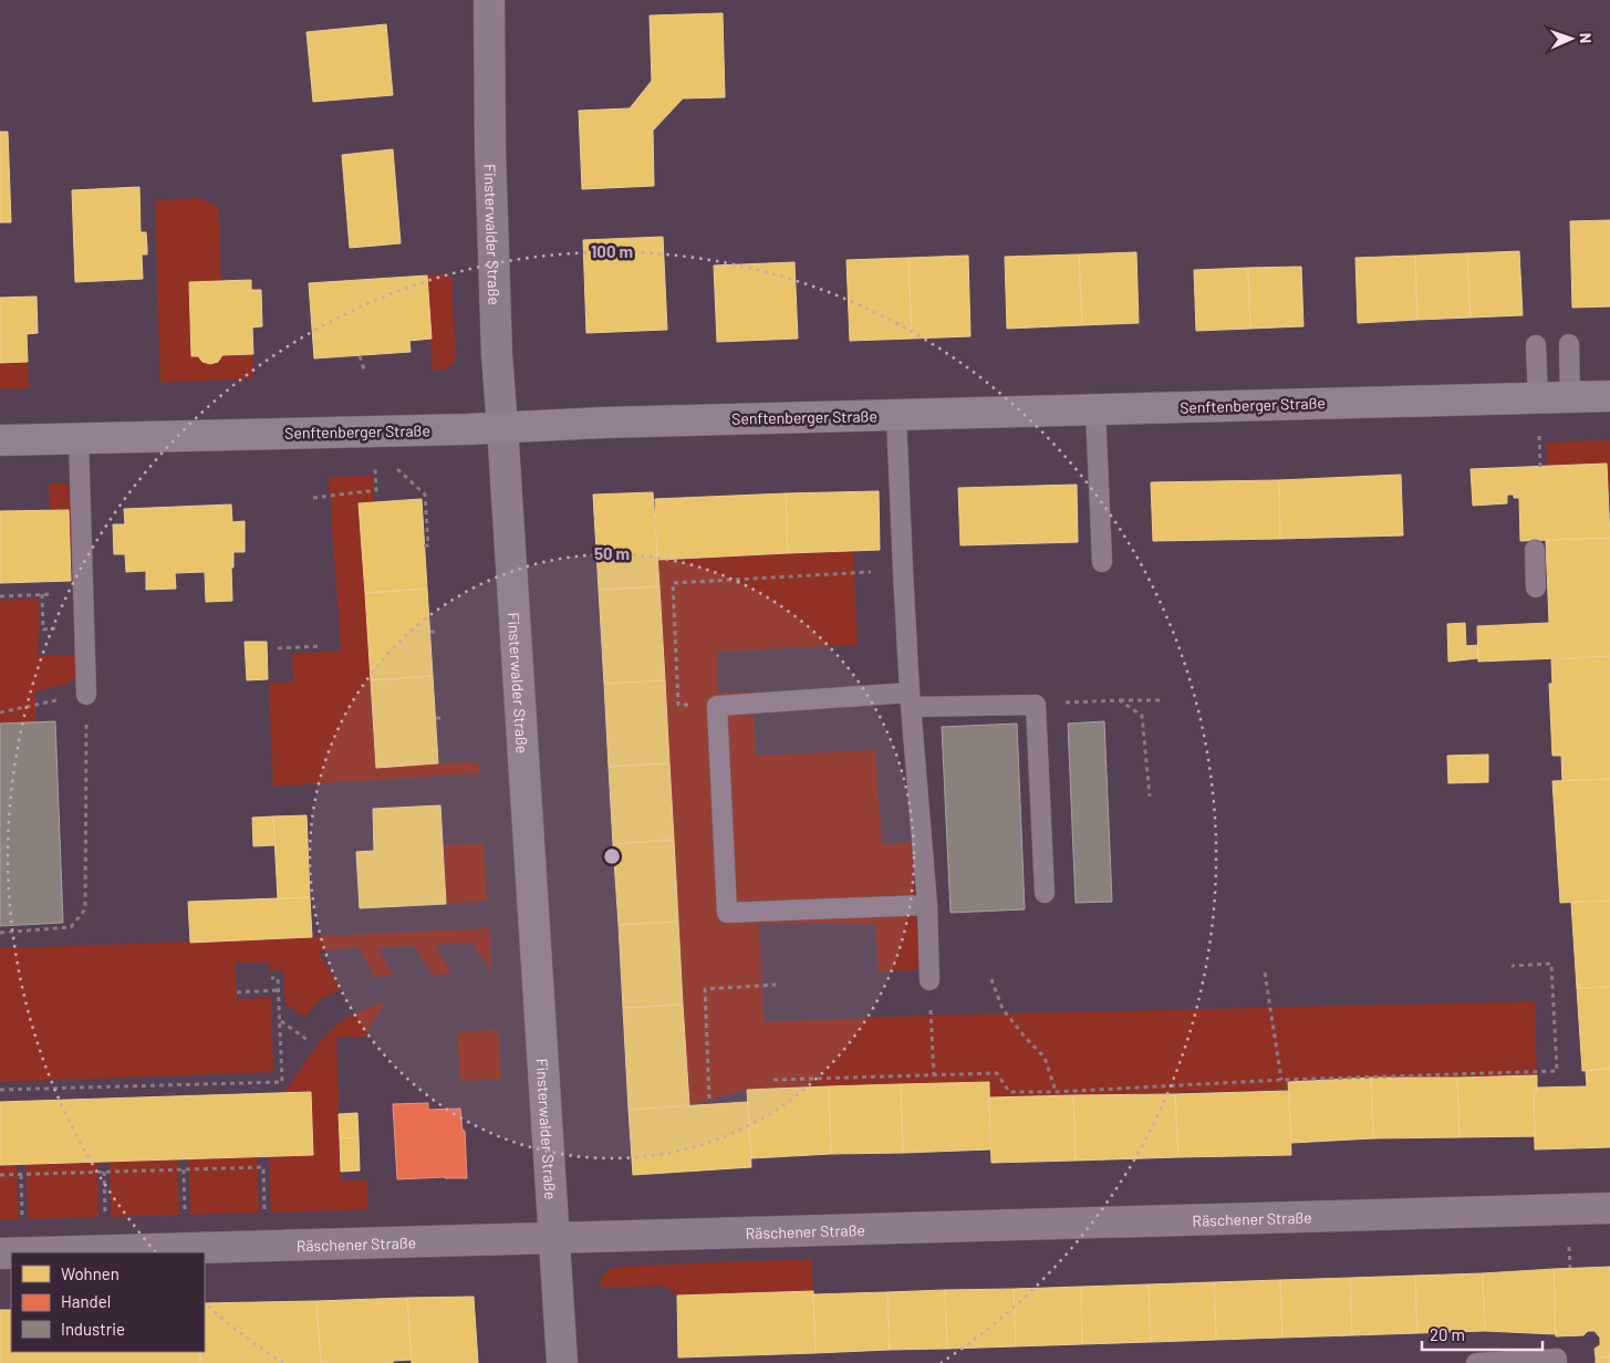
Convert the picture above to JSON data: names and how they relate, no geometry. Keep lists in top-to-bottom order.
{
  "streets": {
    "street": ["Finsterwalder Straße", "Senftenberger Straße", "Räschener Straße"]
  },
  "crossings": [
    ["Finsterwalder Straße", "Senftenberger Straße"],
    ["Finsterwalder Straße", "Räschener Straße"]
  ],
  "legend": ["Wohnen", "Handel", "Industrie"],
  "scale_bar": "20 m",
  "north": "right",
  "rings": ["100 m", "50 m"]
}
